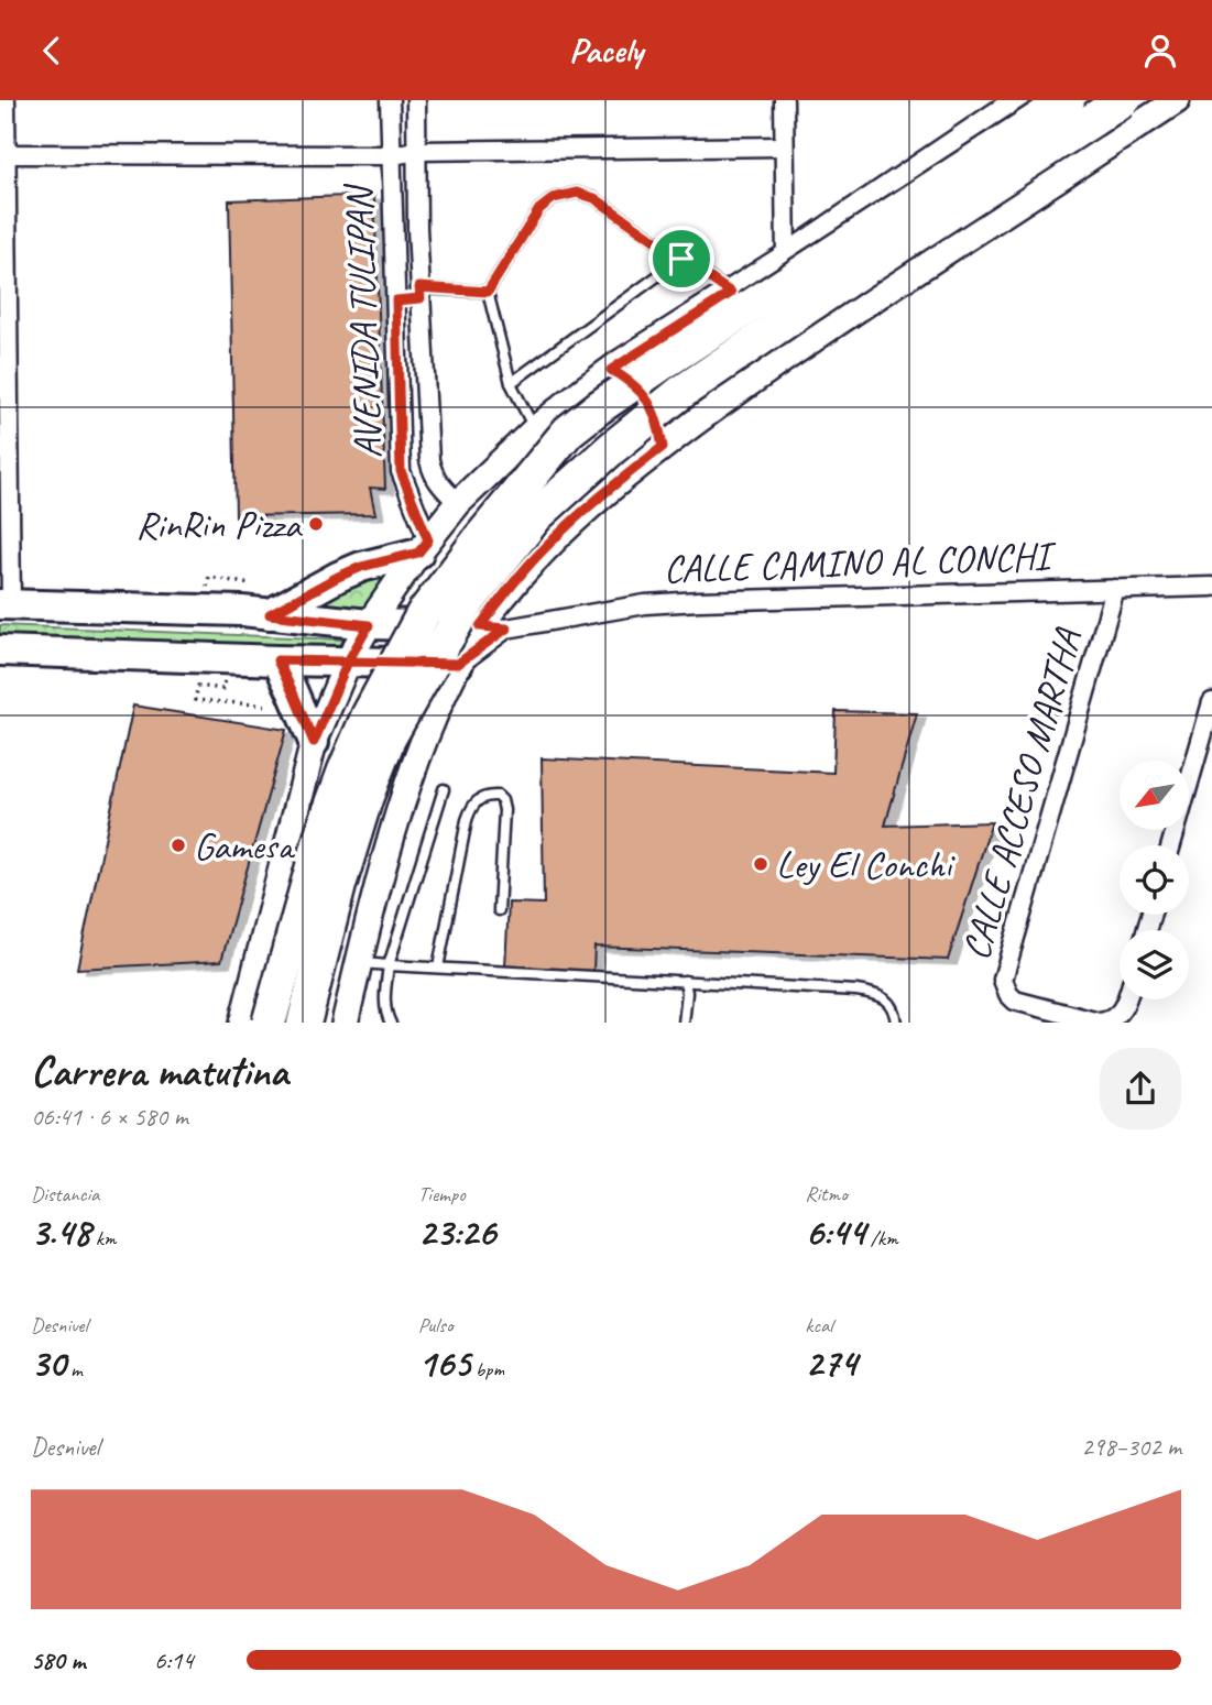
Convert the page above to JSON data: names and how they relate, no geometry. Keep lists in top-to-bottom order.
{
  "streets": {
    "street": ["AVENIDA TULIPAN", "CALLE CAMINO AL CONCHI", "CALLE ACCESO MARTHA"]
  },
  "crossings": [
    ["CALLE CAMINO AL CONCHI", "CALLE ACCESO MARTHA"]
  ],
  "places": ["RinRin Pizza", "Gamesa", "Ley El Conchi"],
  "north": "bottom left",
  "page": {
    "header": "Pacely",
    "heading": ["Carrera matutina", "06:41 · 6 × 580 m"],
    "stats": [
      ["Distancia", "3.48 km"],
      ["Tiempo", "23:26"],
      ["Ritmo", "6:44 /km"],
      ["Desnivel", "30 m"],
      ["Pulso", "165 bpm"],
      ["kcal", "274"]
    ],
    "chart": ["Desnivel", "298–302 m"],
    "list": [
      {
        "name": "580 m",
        "note": "6:14"
      }
    ]
  }
}
